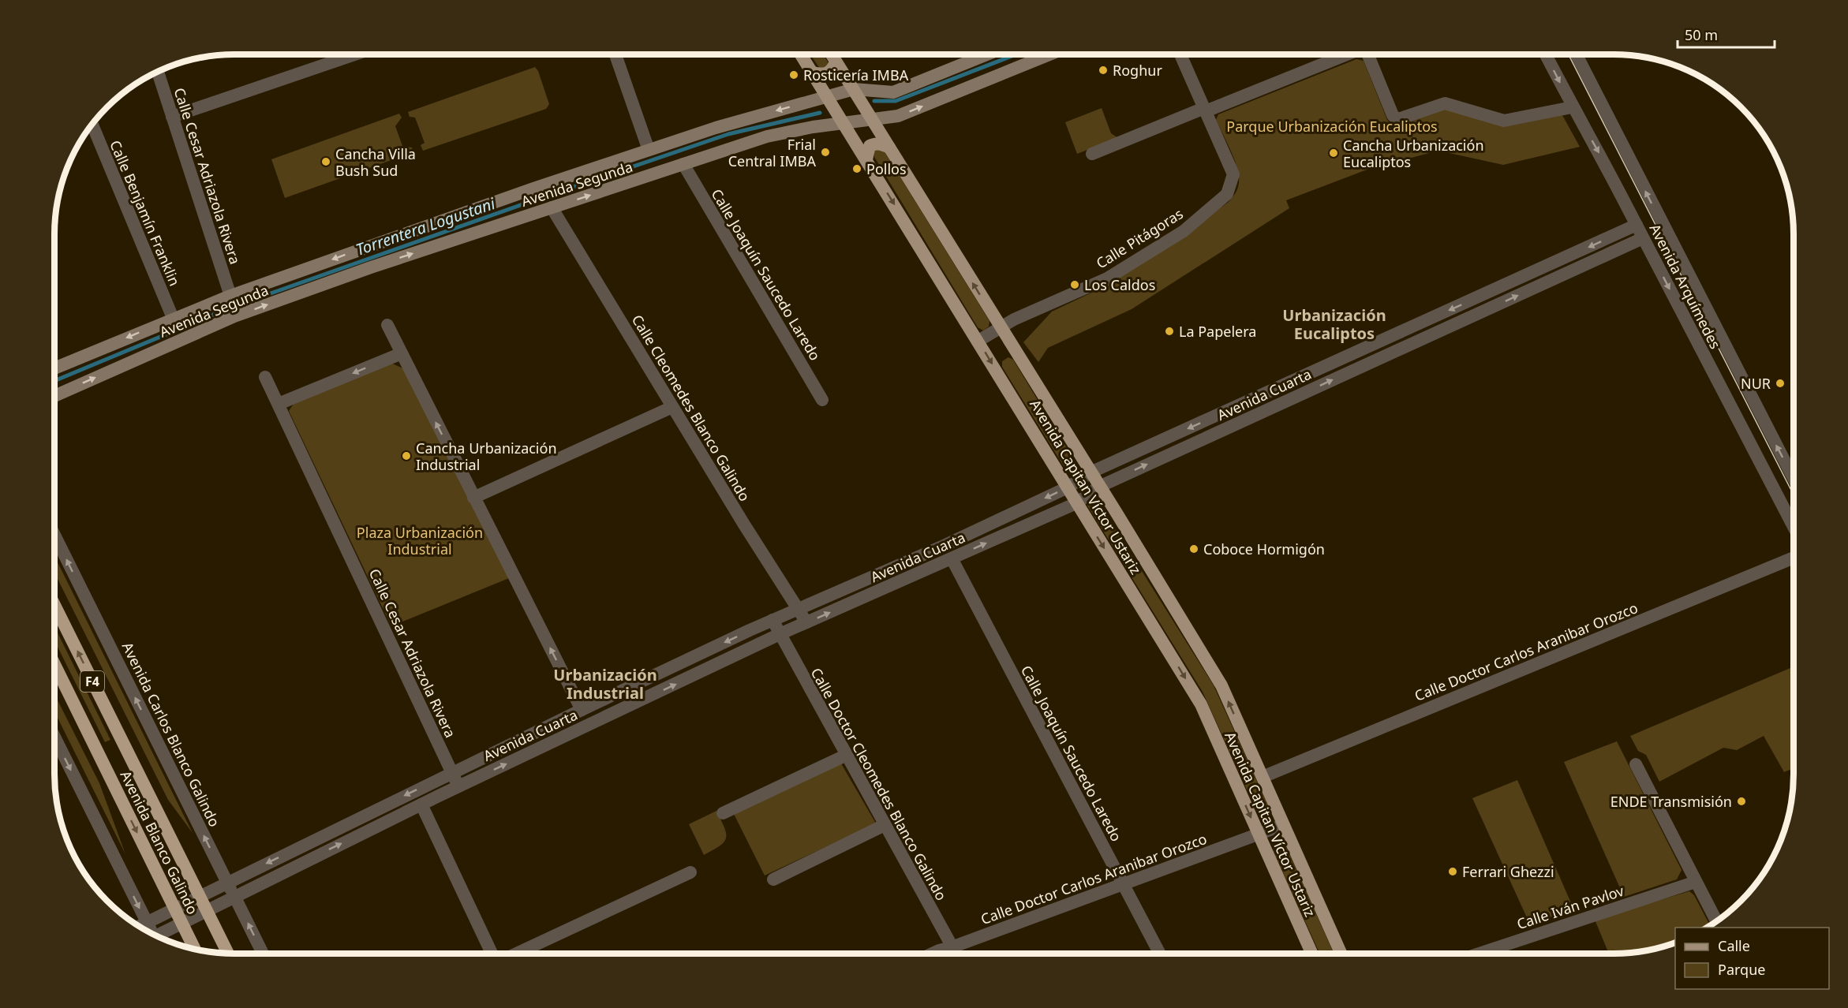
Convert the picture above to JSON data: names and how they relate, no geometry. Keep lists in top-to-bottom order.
{
  "streets": {
    "highway": ["F4", "Avenida Blanco Galindo"],
    "main road": ["Avenida Segunda", "Avenida Capitan Víctor Ustariz"],
    "street": [
      "Calle Cesar Adriazola Rivera",
      "Calle Benjamín Franklin",
      "Calle Pitágoras",
      "Calle Joaquín Saucedo Laredo",
      "Avenida Arquímedes",
      "Avenida Cuarta",
      "Calle Cleomedes Blanco Galindo",
      "Calle Doctor Carlos Aranibar Orozco",
      "Avenida Carlos Blanco Galindo",
      "Calle Doctor Cleomedes Blanco Galindo",
      "Calle Iván Pavlov"
    ]
  },
  "crossings": [
    ["Calle Cesar Adriazola Rivera", "Avenida Segunda"],
    ["Calle Cesar Adriazola Rivera", "Avenida Cuarta"],
    ["Avenida Segunda", "Calle Benjamín Franklin"],
    ["Avenida Segunda", "Calle Joaquín Saucedo Laredo"],
    ["Avenida Segunda", "Calle Cleomedes Blanco Galindo"],
    ["Avenida Segunda", "Avenida Capitan Víctor Ustariz"],
    ["Calle Pitágoras", "Avenida Capitan Víctor Ustariz"],
    ["Calle Joaquín Saucedo Laredo", "Avenida Cuarta"],
    ["Calle Joaquín Saucedo Laredo", "Calle Doctor Carlos Aranibar Orozco"],
    ["Avenida Arquímedes", "Avenida Cuarta"],
    ["Avenida Cuarta", "Calle Cleomedes Blanco Galindo"],
    ["Avenida Cuarta", "Avenida Capitan Víctor Ustariz"],
    ["Avenida Cuarta", "Avenida Carlos Blanco Galindo"],
    ["Avenida Cuarta", "Calle Doctor Cleomedes Blanco Galindo"],
    ["Avenida Cuarta", "Avenida Blanco Galindo"],
    ["Avenida Capitan Víctor Ustariz", "Calle Doctor Carlos Aranibar Orozco"],
    ["Calle Doctor Carlos Aranibar Orozco", "Calle Doctor Cleomedes Blanco Galindo"]
  ],
  "districts": ["Urbanización Eucaliptos", "Urbanización Industrial"],
  "water": ["Torrentera Logustani"],
  "parks": ["Parque Urbanización Eucaliptos", "Plaza Urbanización Industrial"],
  "places": [
    "Roghur",
    "Rosticería IMBA",
    "Frial Central IMBA",
    "Cancha Urbanización Eucaliptos",
    "Cancha Villa Bush Sud",
    "Pollos",
    "Los Caldos",
    "La Papelera",
    "NUR",
    "Cancha Urbanización Industrial",
    "Coboce Hormigón",
    "ENDE Transmisión",
    "Ferrari Ghezzi"
  ],
  "legend": ["Calle", "Parque"],
  "scale_bar": "50 m"
}
